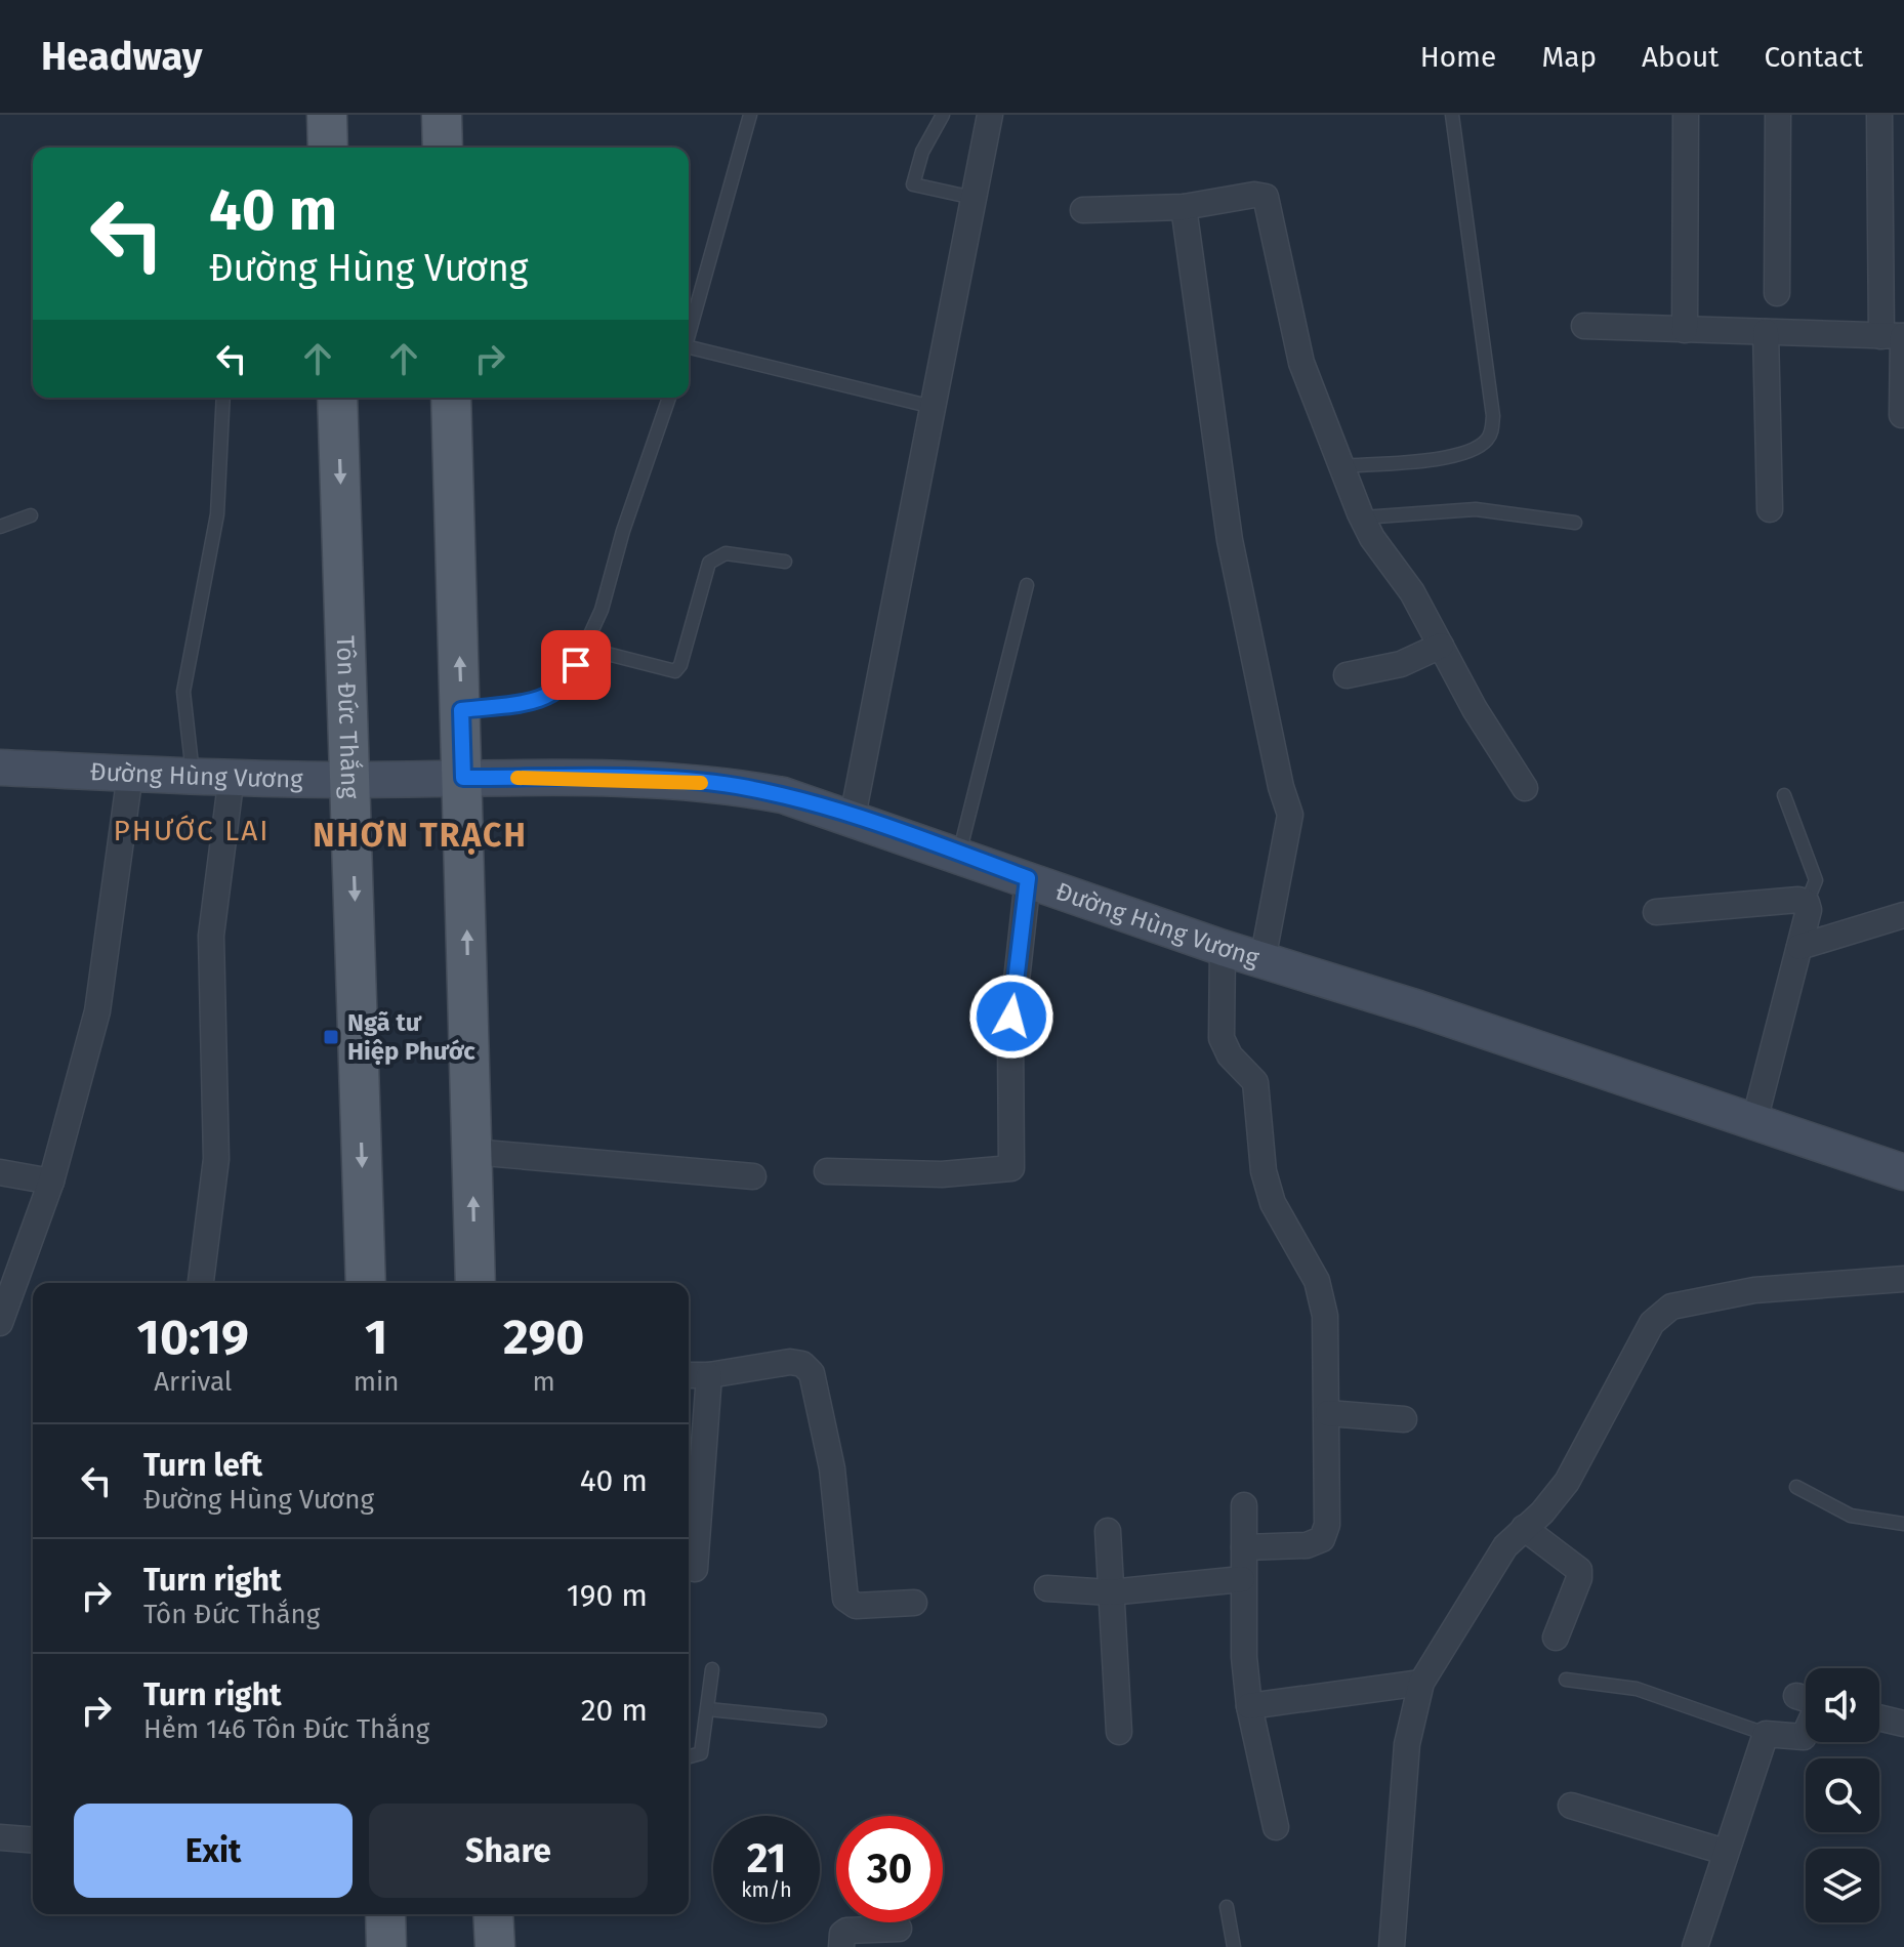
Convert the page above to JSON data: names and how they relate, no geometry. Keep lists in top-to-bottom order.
{
  "streets": {
    "main road": ["Tôn Đức Thắng"],
    "street": ["Đường Hùng Vương"]
  },
  "crossings": [
    ["Tôn Đức Thắng", "Đường Hùng Vương"]
  ],
  "districts": ["PHƯỚC LAI", "NHƠN TRẠCH"],
  "places": {
    "transit": ["Ngã tư Hiệp Phước"]
  },
  "page": {
    "header": "Headway",
    "nav": [
      "Home",
      "Map",
      "About",
      "Contact"
    ],
    "turn": ["40 m", "Đường Hùng Vương"],
    "eta": [
      "10:19",
      "Arrival",
      "1",
      "min",
      "290",
      "m"
    ],
    "list": [
      {
        "name": "Turn left",
        "note": "Đường Hùng Vương",
        "value": "40 m"
      },
      {
        "name": "Turn right",
        "note": "Tôn Đức Thắng",
        "value": "190 m"
      },
      {
        "name": "Turn right",
        "note": "Hẻm 146 Tôn Đức Thắng",
        "value": "20 m"
      }
    ],
    "buttons": ["Exit", "Share"],
    "speed": "21 km/h",
    "limit": "30"
  }
}
